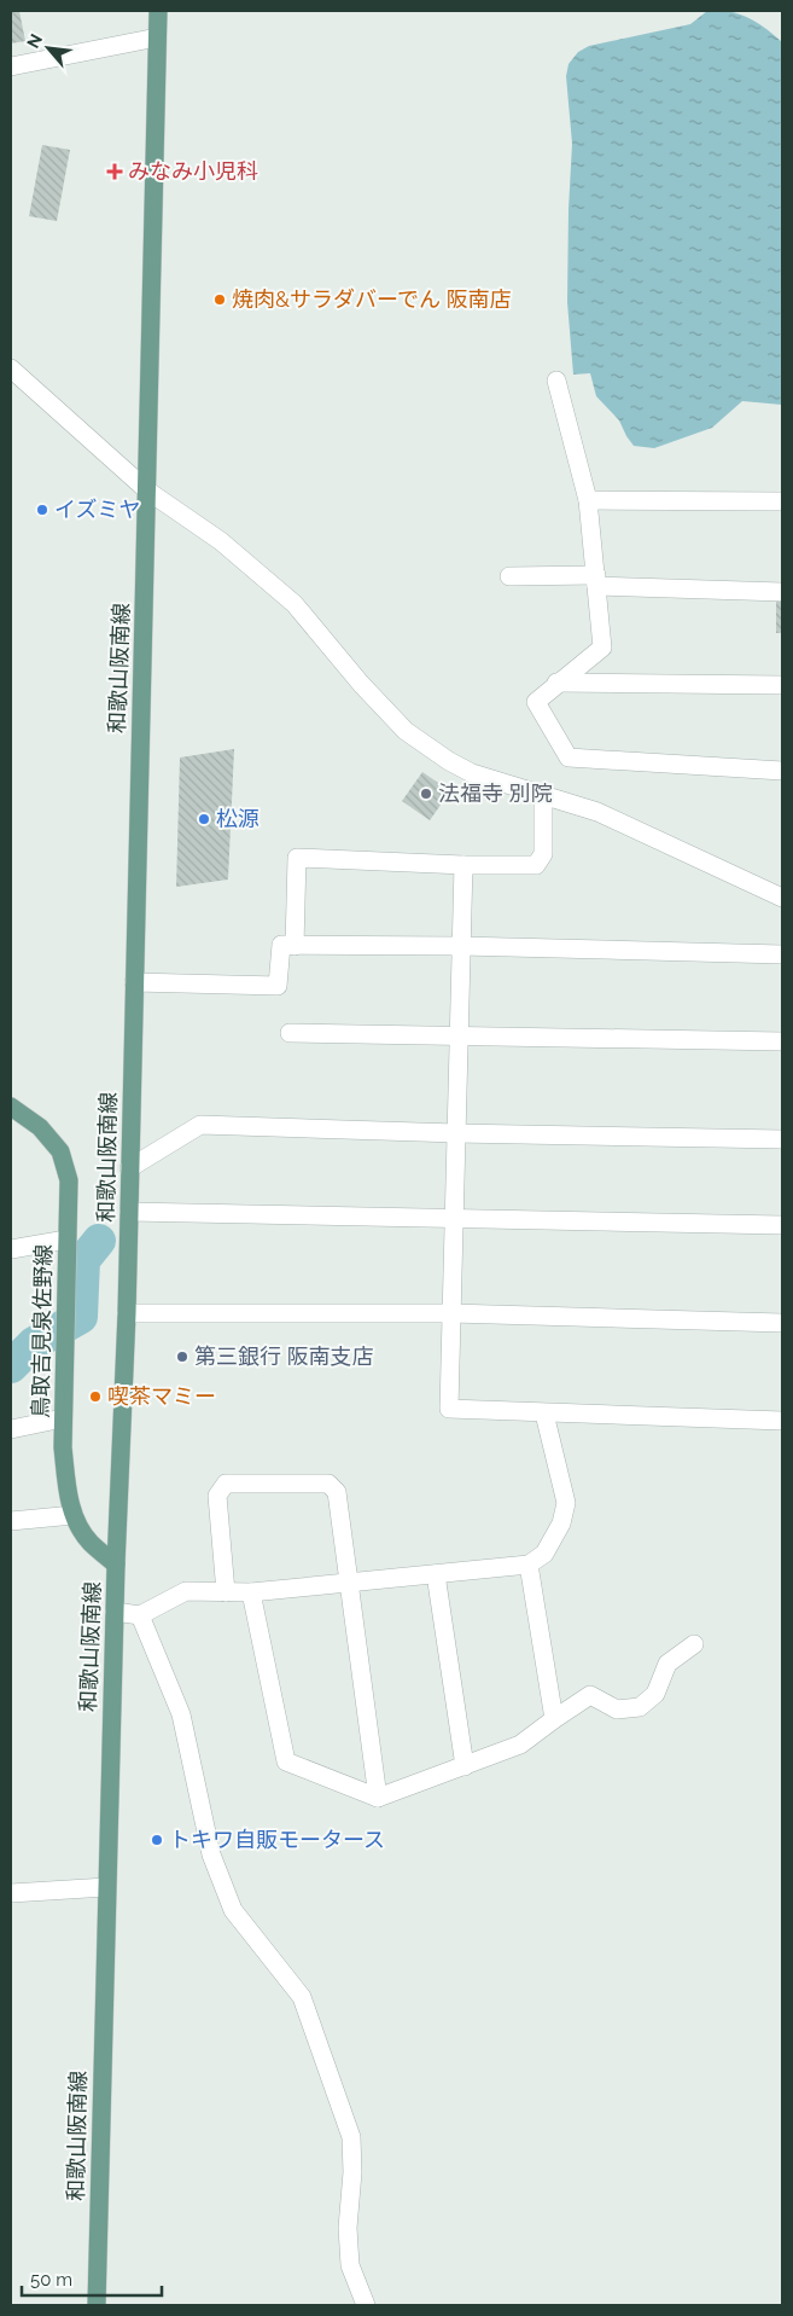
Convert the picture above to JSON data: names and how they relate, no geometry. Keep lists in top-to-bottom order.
{
  "streets": {
    "main road": ["和歌山阪南線", "鳥取吉見泉佐野線"]
  },
  "crossings": [
    ["和歌山阪南線", "鳥取吉見泉佐野線"]
  ],
  "places": {
    "health": ["みなみ小児科"],
    "other": [
      "焼肉&サラダバーでん 阪南店",
      "イズミヤ",
      "法福寺 別院",
      "松源",
      "第三銀行 阪南支店",
      "喫茶マミー",
      "トキワ自販モータース"
    ]
  },
  "scale_bar": "50 m",
  "north": "top left"
}
